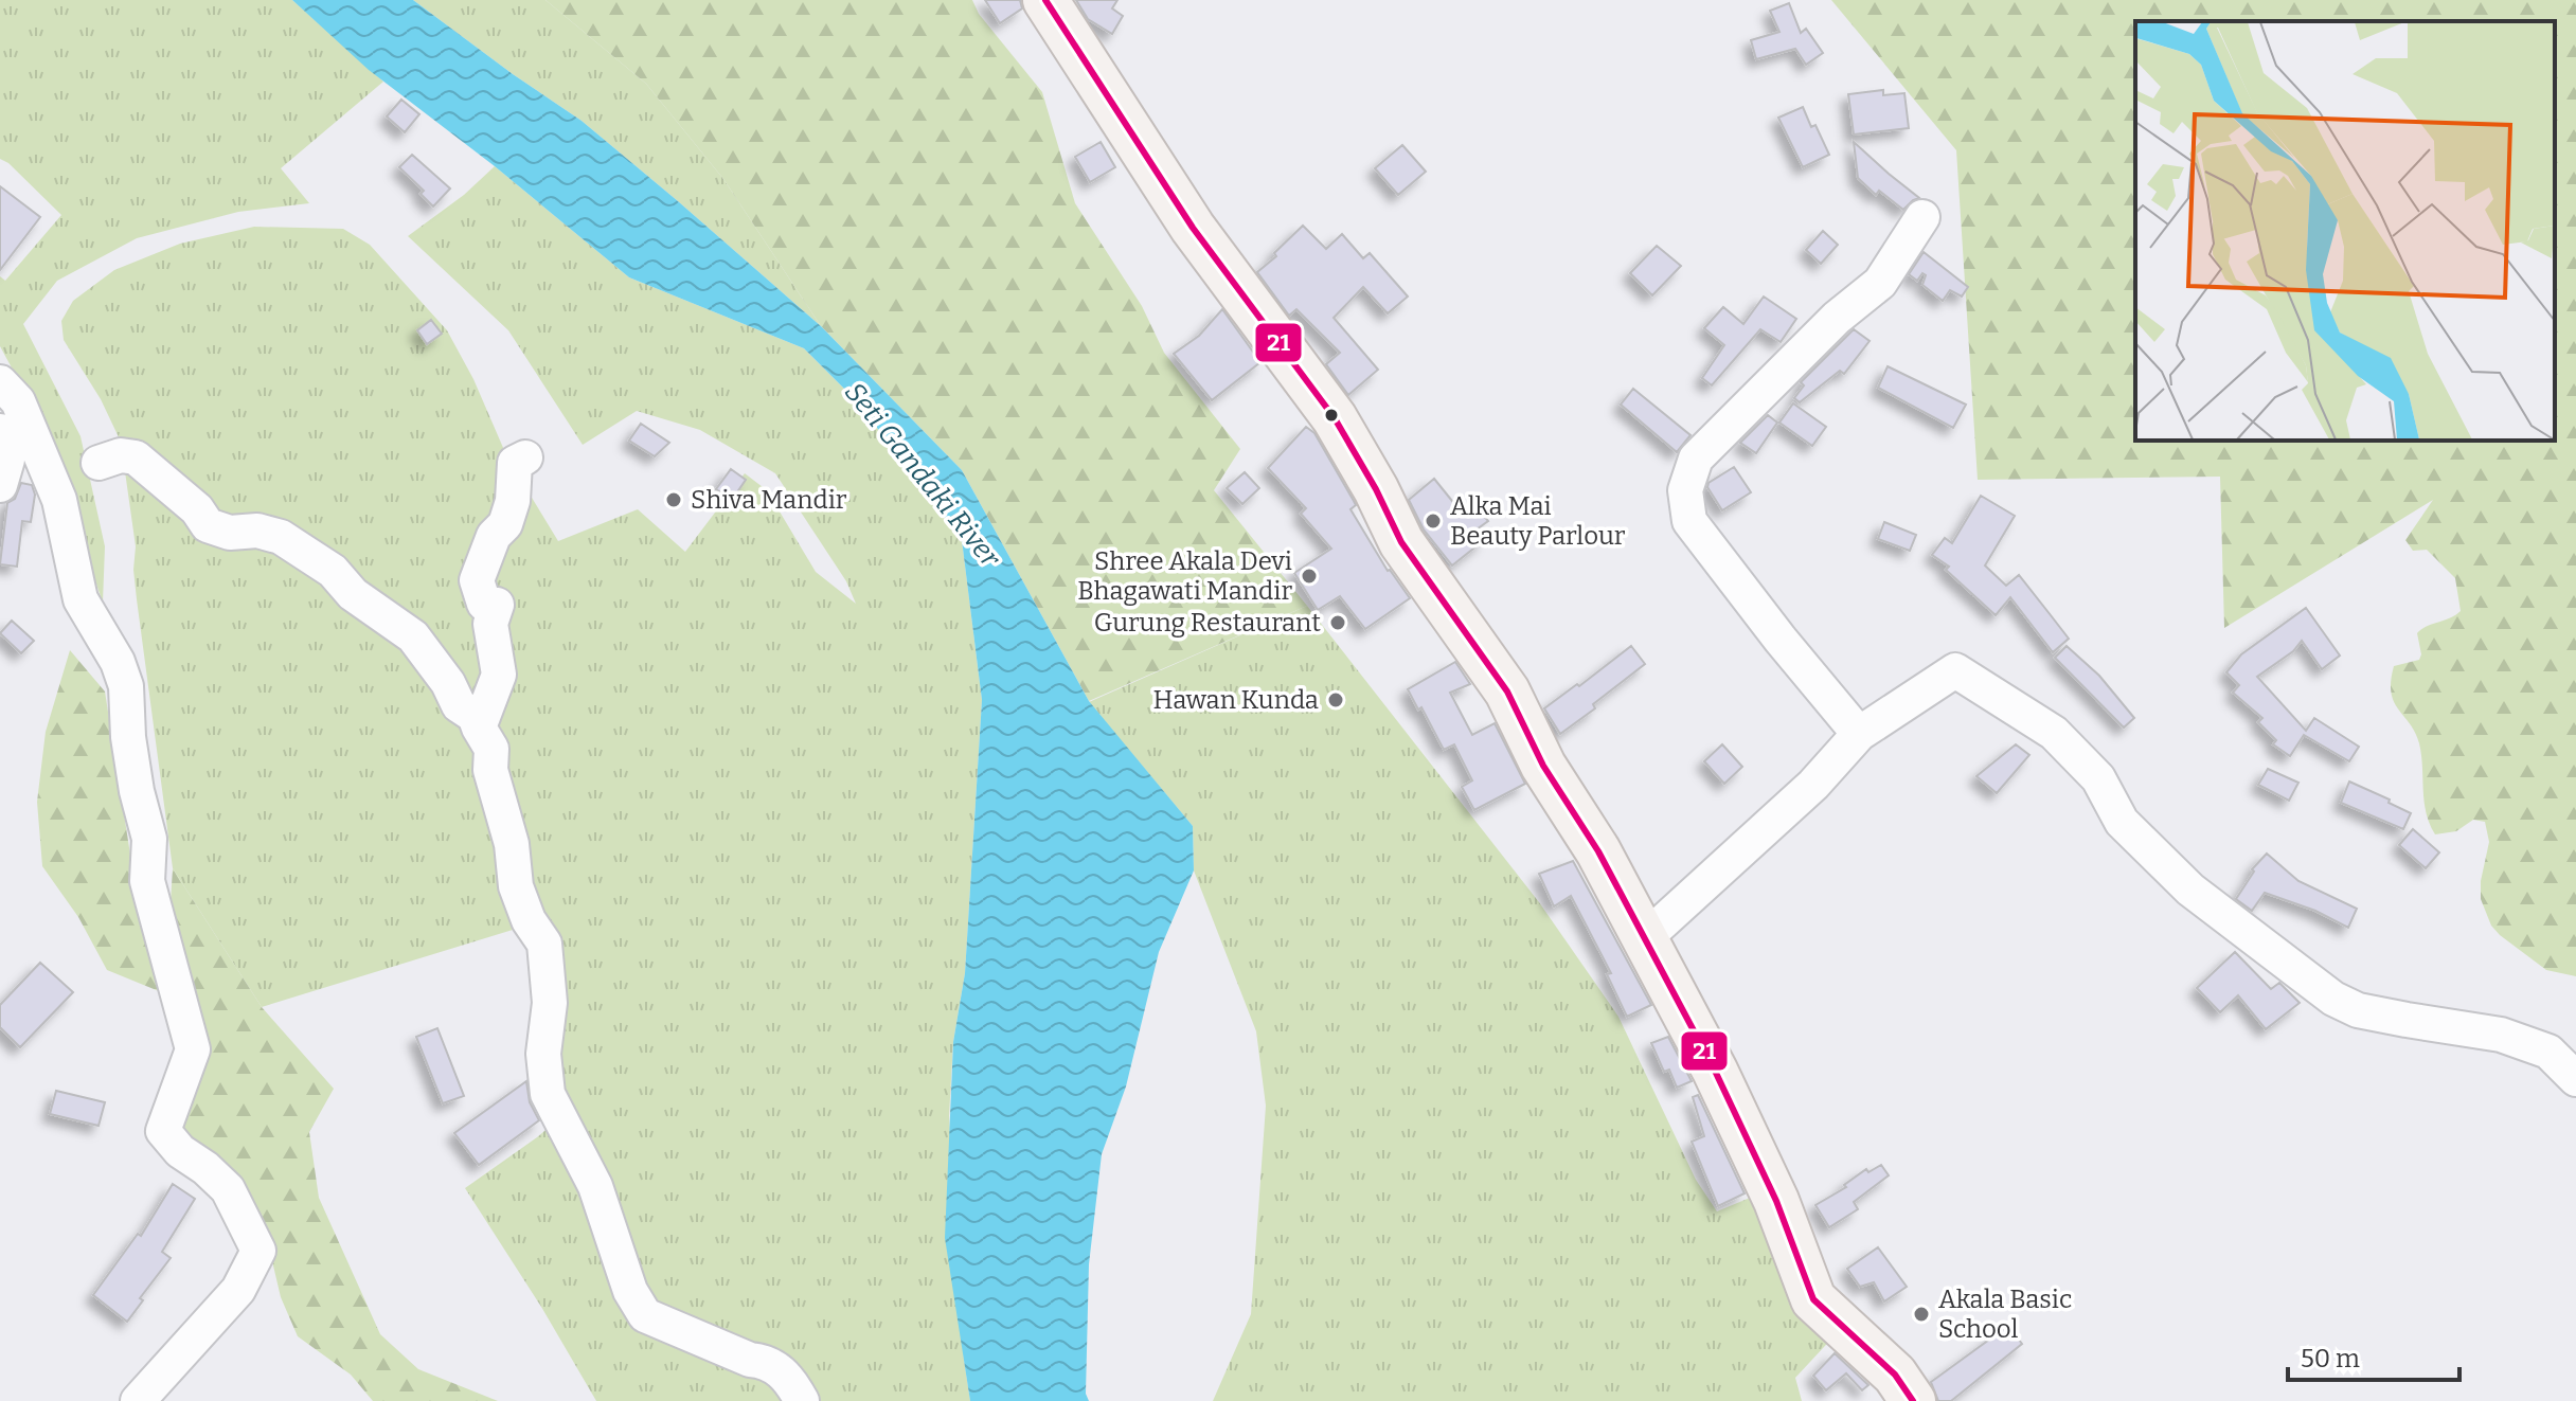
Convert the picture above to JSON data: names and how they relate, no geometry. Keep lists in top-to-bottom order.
{
  "water": ["Seti Gandaki River"],
  "places": [
    "Shiva Mandir",
    "Alka Mai Beauty Parlour",
    "Shree Akala Devi Bhagawati Mandir",
    "Gurung Restaurant",
    "Hawan Kunda",
    "Akala Basic School"
  ],
  "lines": ["transit line 21"],
  "scale_bar": "50 m"
}
